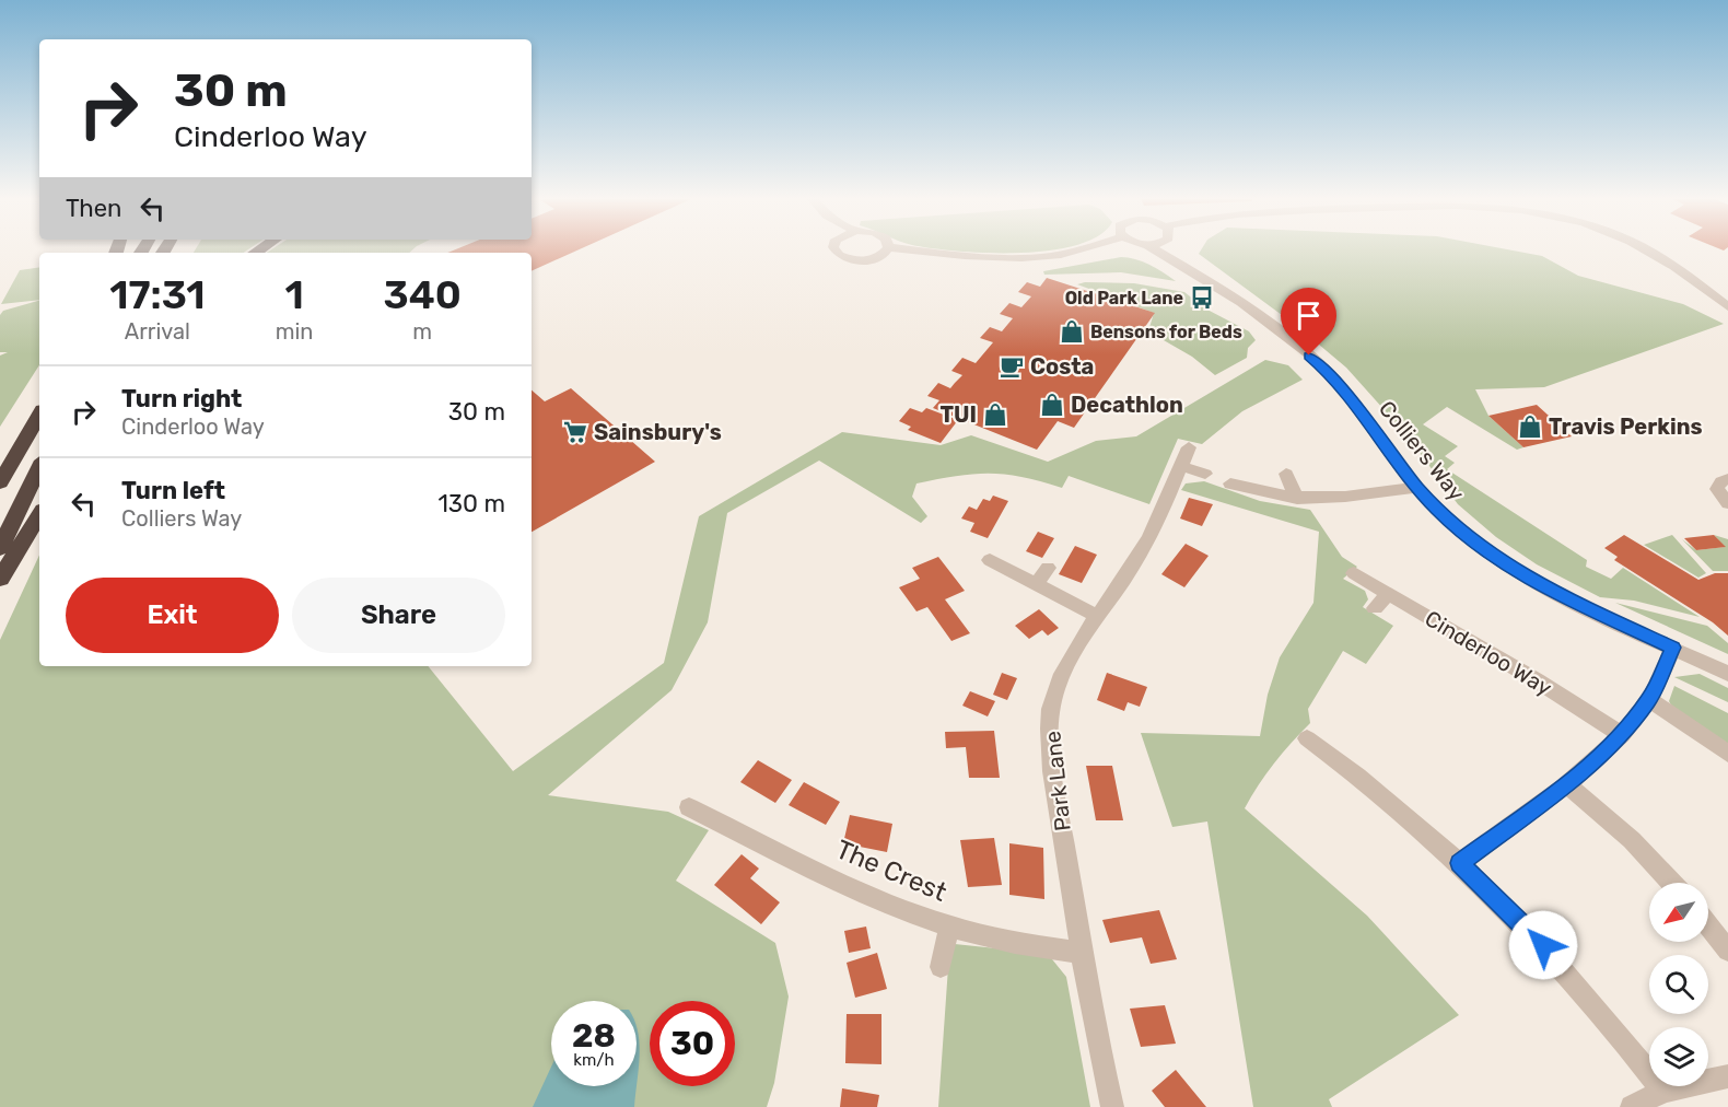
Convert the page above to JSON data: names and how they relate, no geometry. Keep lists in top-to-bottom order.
{
  "streets": {
    "street": [
      "Colliers Way",
      "Cinderloo Way",
      "Park Lane",
      "The Crest"
    ]
  },
  "crossings": [
    ["Park Lane", "The Crest"]
  ],
  "places": {
    "bus stop": ["Old Park Lane"],
    "shop": [
      "Bensons for Beds",
      "Decathlon",
      "TUI",
      "Travis Perkins"
    ],
    "cafe": ["Costa"],
    "supermarket": ["Sainsbury's"]
  },
  "north": "bottom left",
  "page": {
    "turn": ["30 m", "Cinderloo Way"],
    "then": "Then",
    "eta": [
      "17:31",
      "Arrival",
      "1",
      "min",
      "340",
      "m"
    ],
    "list": [
      {
        "name": "Turn right",
        "note": "Cinderloo Way",
        "value": "30 m"
      },
      {
        "name": "Turn left",
        "note": "Colliers Way",
        "value": "130 m"
      }
    ],
    "buttons": ["Exit", "Share"],
    "speed": "28 km/h",
    "limit": "30"
  }
}
